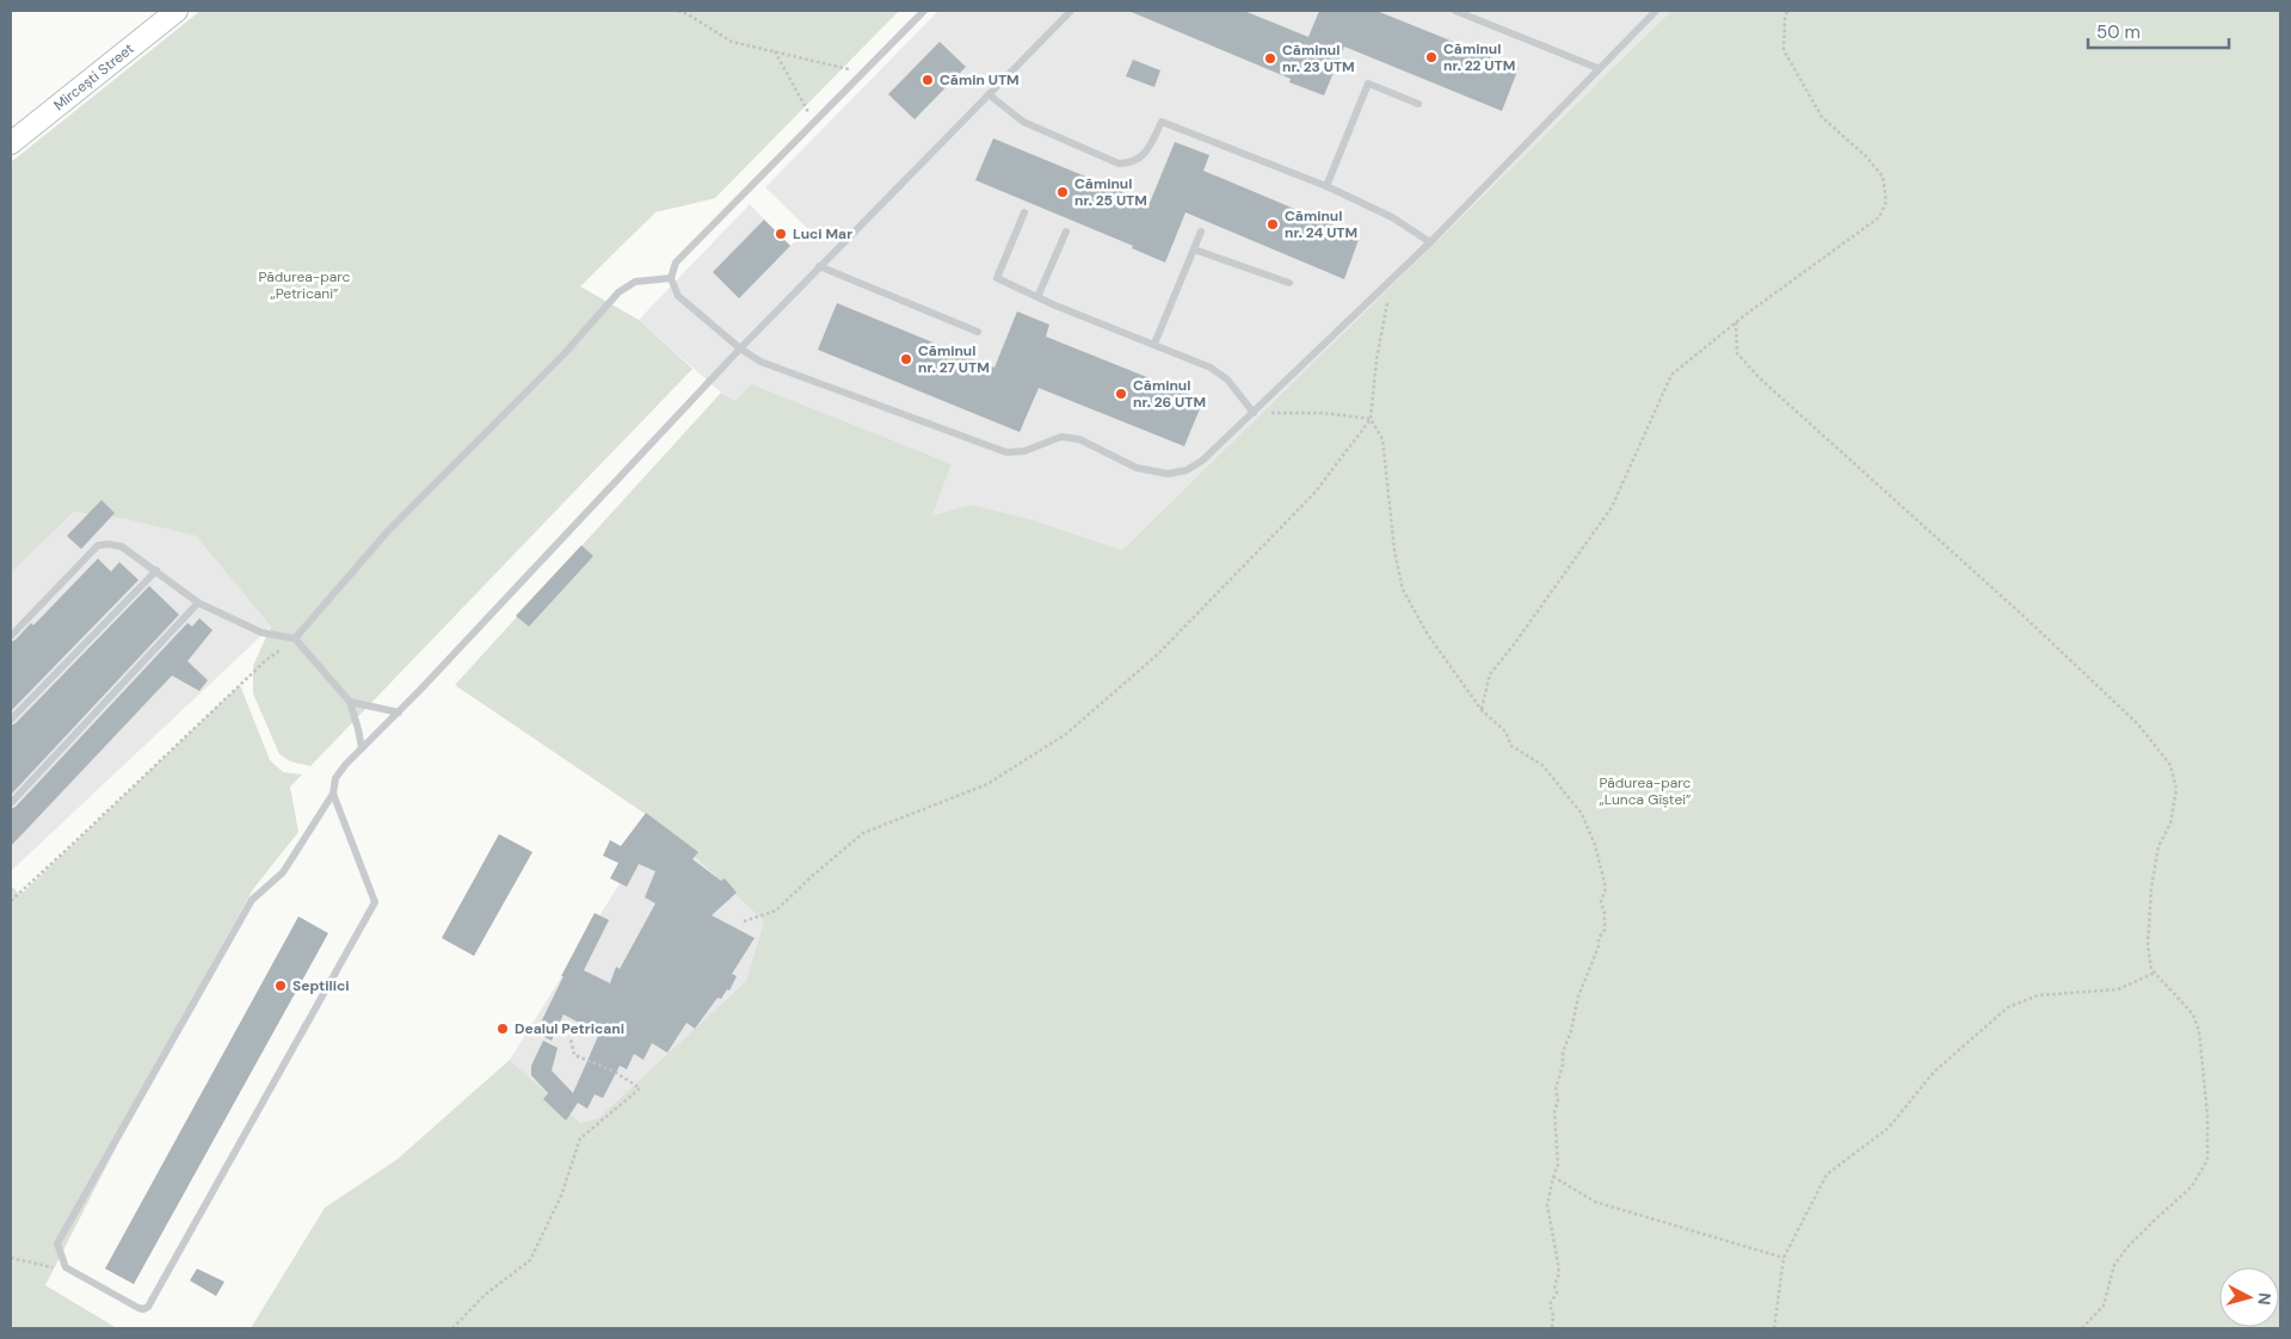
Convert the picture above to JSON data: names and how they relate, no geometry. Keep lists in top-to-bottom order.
{
  "streets": {
    "main road": ["Mircești Street"]
  },
  "parks": ["Pădurea-parc „Petricani”", "Pădurea-parc „Lunca Gîștei”"],
  "places": [
    "Căminul nr. 22 UTM",
    "Căminul nr. 23 UTM",
    "Cămin UTM",
    "Căminul nr. 25 UTM",
    "Căminul nr. 24 UTM",
    "Luci Mar",
    "Căminul nr. 27 UTM",
    "Căminul nr. 26 UTM",
    "Septilici",
    "Dealul Petricani"
  ],
  "scale_bar": "50 m",
  "north": "right"
}
